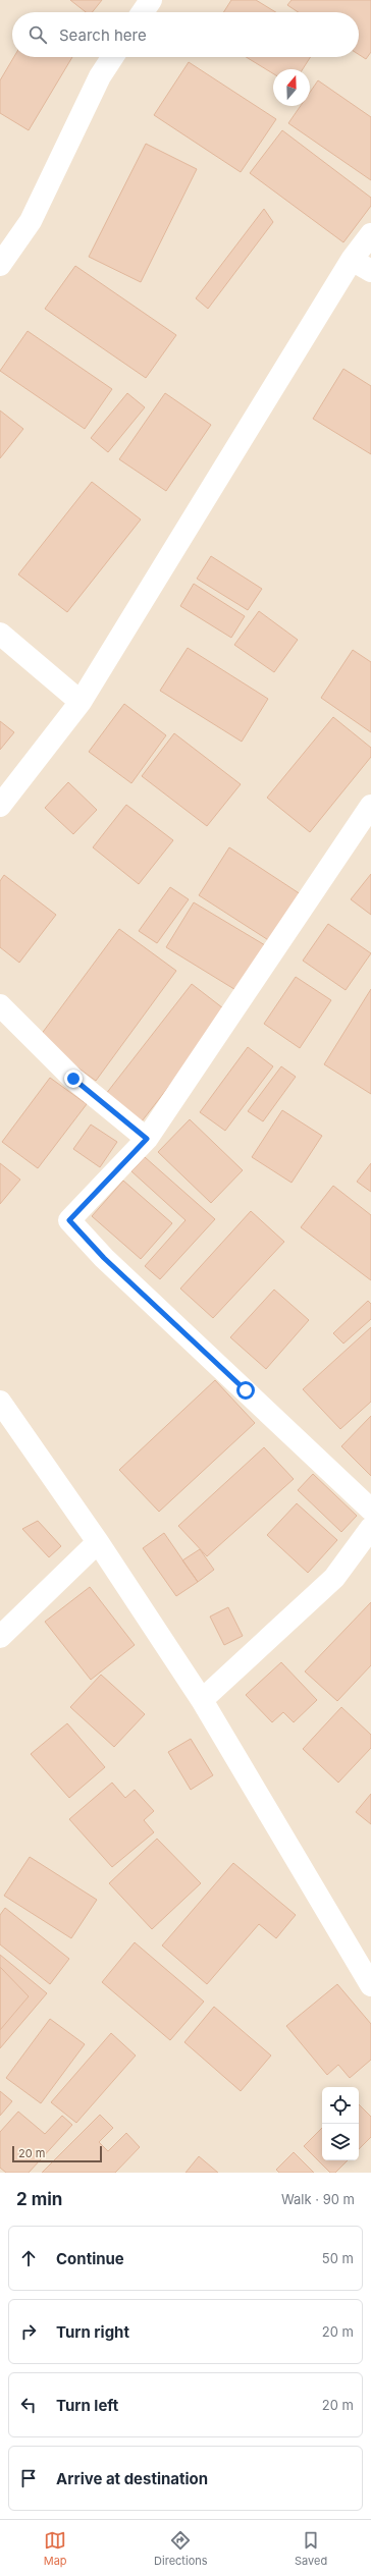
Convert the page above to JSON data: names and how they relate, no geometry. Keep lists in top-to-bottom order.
{
  "scale_bar": "20 m",
  "north": "top",
  "page": {
    "search": "Search here",
    "scale": "20 m",
    "heading": ["2 min", "Walk · 90 m"],
    "list": [
      ["Continue", "50 m"],
      ["Turn right", "20 m"],
      ["Turn left", "20 m"],
      "Arrive at destination"
    ],
    "nav": ["Map", "Directions", "Saved"]
  }
}
